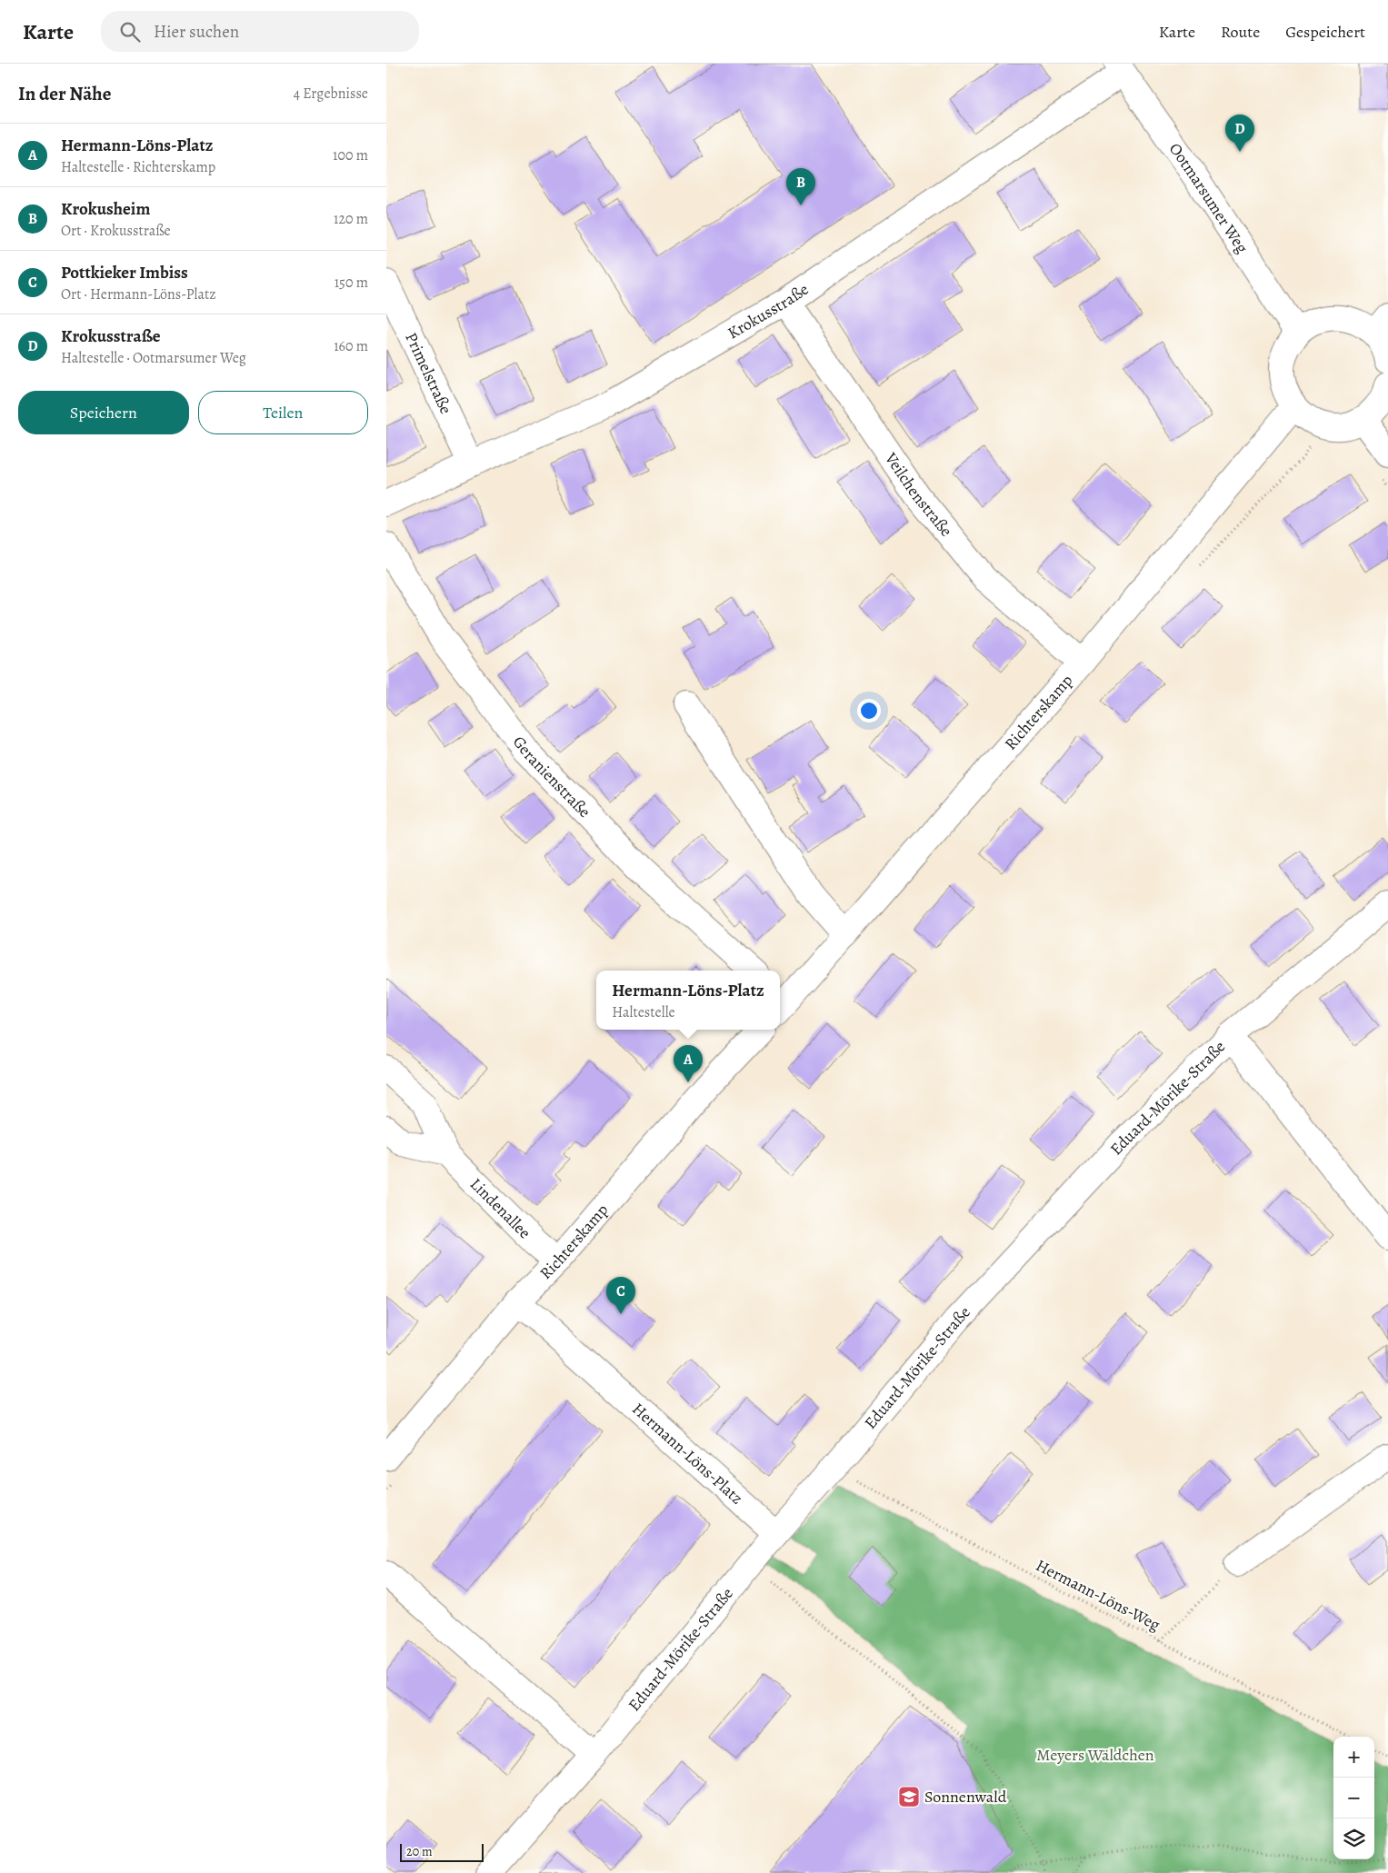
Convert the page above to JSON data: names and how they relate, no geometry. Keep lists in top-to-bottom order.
{
  "streets": {
    "street": [
      "Ootmarsumer Weg",
      "Krokusstraße",
      "Primelstraße",
      "Veilchenstraße",
      "Richterskamp",
      "Geranienstraße",
      "Eduard-Mörike-Straße",
      "Lindenallee",
      "Hermann-Löns-Platz"
    ],
    "path": ["Hermann-Löns-Weg"]
  },
  "crossings": [
    ["Ootmarsumer Weg", "Krokusstraße"],
    ["Krokusstraße", "Primelstraße"],
    ["Krokusstraße", "Veilchenstraße"],
    ["Veilchenstraße", "Richterskamp"],
    ["Richterskamp", "Lindenallee"],
    ["Richterskamp", "Hermann-Löns-Platz"],
    ["Eduard-Mörike-Straße", "Hermann-Löns-Platz"],
    ["Eduard-Mörike-Straße", "Hermann-Löns-Weg"]
  ],
  "parks": ["Meyers Wäldchen"],
  "places": {
    "school or university": ["Sonnenwald"]
  },
  "scale_bar": "20 m",
  "page": {
    "header": "Karte",
    "search": "Hier suchen",
    "nav": ["Karte", "Route", "Gespeichert"],
    "heading": ["In der Nähe", "4 Ergebnisse"],
    "pins": [
      "D",
      "B",
      "A",
      "C"
    ],
    "list": [
      {
        "mark": "A",
        "name": "Hermann-Löns-Platz",
        "note": "Haltestelle · Richterskamp",
        "value": "100 m"
      },
      {
        "mark": "B",
        "name": "Krokusheim",
        "note": "Ort · Krokusstraße",
        "value": "120 m"
      },
      {
        "mark": "C",
        "name": "Pottkieker Imbiss",
        "note": "Ort · Hermann-Löns-Platz",
        "value": "150 m"
      },
      {
        "mark": "D",
        "name": "Krokusstraße",
        "note": "Haltestelle · Ootmarsumer Weg",
        "value": "160 m"
      }
    ],
    "buttons": ["Speichern", "Teilen"],
    "popup": ["Hermann-Löns-Platz", "Haltestelle"],
    "map_buttons": ["+", "−"],
    "scale": "20 m"
  }
}
